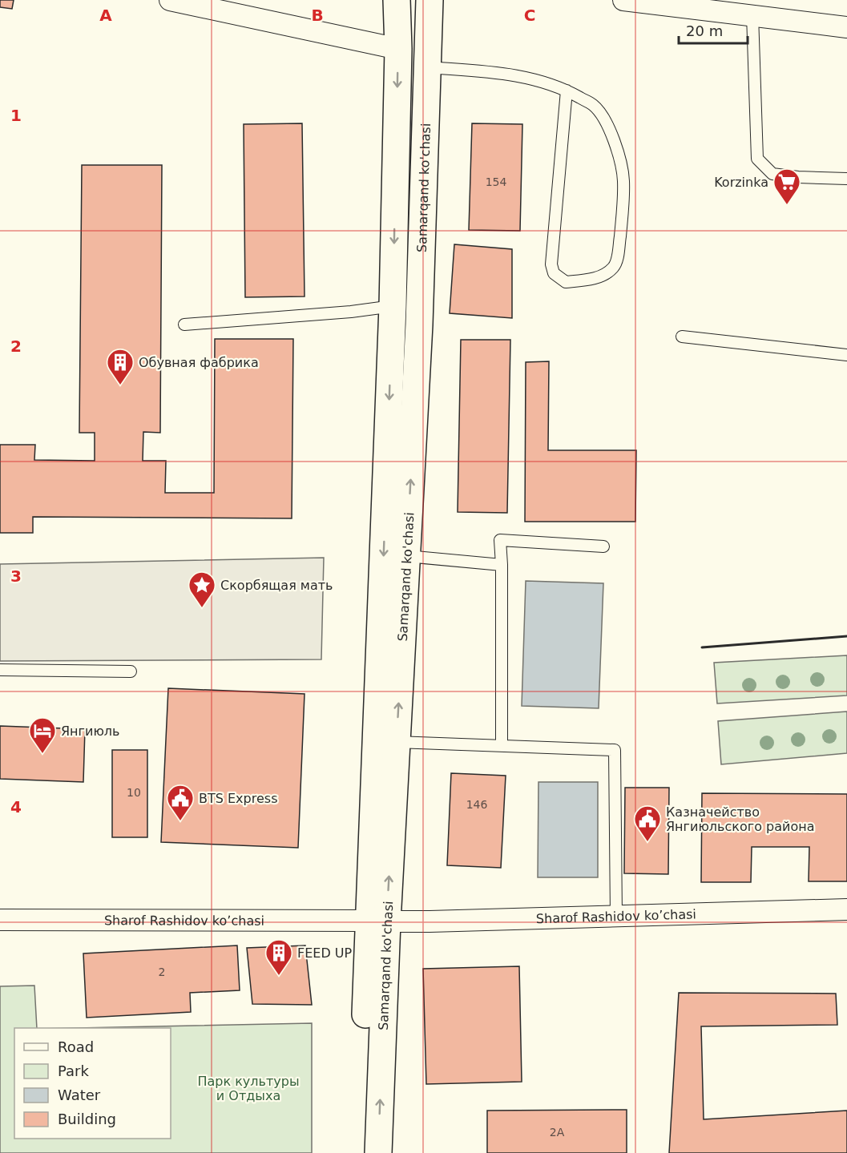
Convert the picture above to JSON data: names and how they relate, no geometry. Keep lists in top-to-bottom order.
{
  "streets": {
    "main road": ["Samarqand ko'chasi"],
    "street": ["Sharof Rashidov ko’chasi"]
  },
  "crossings": [
    ["Samarqand ko'chasi", "Sharof Rashidov ko’chasi"]
  ],
  "parks": ["Парк культуры и Отдыха"],
  "places": {
    "supermarket": ["Korzinka"],
    "building": ["Обувная фабрика", "FEED UP"],
    "place": ["Скорбящая мать"],
    "hotel": ["Янгиюль"],
    "public building": ["BTS Express", "Казначейство Янгиюльского района"]
  },
  "house_numbers": [
    "154",
    "10",
    "146",
    "2",
    "2А"
  ],
  "legend": [
    "Road",
    "Park",
    "Water",
    "Building"
  ],
  "scale_bar": "20 m",
  "grid": {
    "columns": ["A", "B", "C"],
    "rows": [
      "1",
      "2",
      "3",
      "4"
    ]
  }
}
